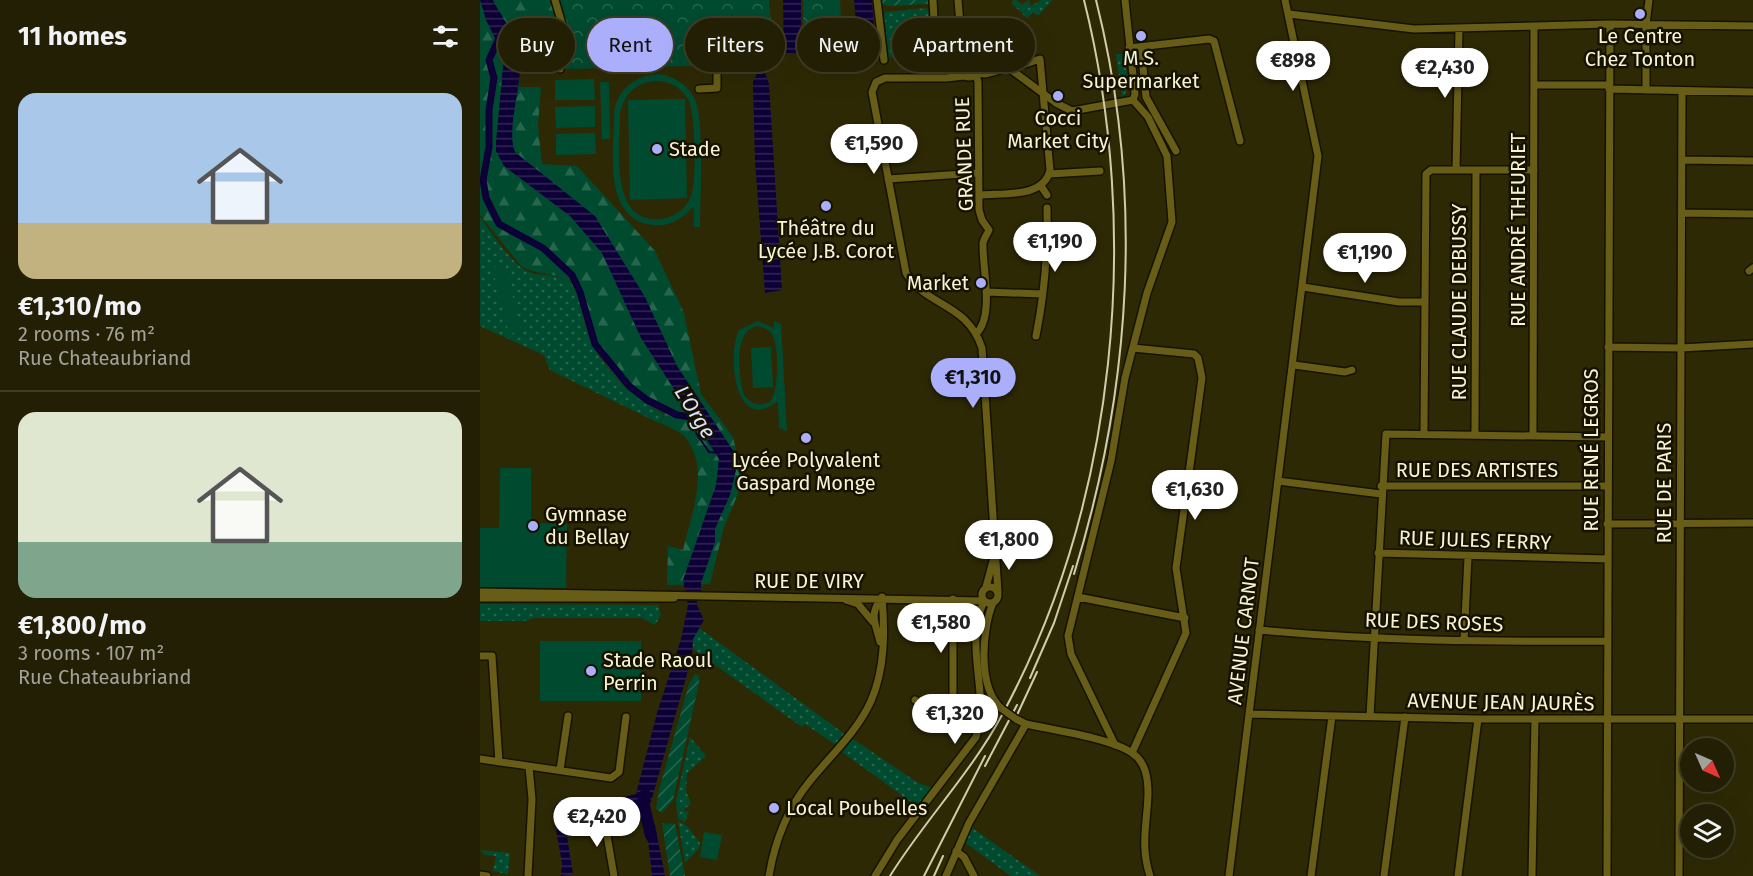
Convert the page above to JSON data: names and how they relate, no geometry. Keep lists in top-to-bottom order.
{
  "streets": {
    "street": [
      "GRANDE RUE",
      "RUE ANDRÉ THEURIET",
      "RUE CLAUDE DEBUSSY",
      "RUE RENÉ LEGROS",
      "RUE DES ARTISTES",
      "RUE DE PARIS",
      "RUE JULES FERRY",
      "RUE DE VIRY",
      "RUE DES ROSES",
      "AVENUE CARNOT",
      "AVENUE JEAN JAURÈS"
    ]
  },
  "crossings": [
    ["RUE RENÉ LEGROS", "RUE DES ARTISTES"],
    ["RUE RENÉ LEGROS", "RUE JULES FERRY"],
    ["RUE RENÉ LEGROS", "RUE DES ROSES"],
    ["RUE RENÉ LEGROS", "AVENUE JEAN JAURÈS"],
    ["RUE DES ARTISTES", "AVENUE CARNOT"],
    ["RUE DE PARIS", "AVENUE JEAN JAURÈS"],
    ["RUE DES ROSES", "AVENUE CARNOT"],
    ["AVENUE CARNOT", "AVENUE JEAN JAURÈS"]
  ],
  "water": ["L'Orge"],
  "places": [
    "Le Centre Chez Tonton",
    "M.S. Supermarket",
    "Cocci Market City",
    "Stade",
    "Théâtre du Lycée J.B. Corot",
    "Market",
    "Lycée Polyvalent Gaspard Monge",
    "Gymnase du Bellay",
    "Stade Raoul Perrin",
    "Local Poubelles"
  ],
  "north": "bottom right",
  "page": {
    "heading": "11 homes",
    "chip": [
      "Buy",
      "Rent",
      "Filters",
      "New",
      "Apartment"
    ],
    "price": [
      "€898",
      "€2,430",
      "€1,590",
      "€1,190",
      "€1,190",
      "€1,310",
      "€1,630",
      "€1,800",
      "€1,580",
      "€1,320",
      "€2,420"
    ],
    "list": [
      {
        "name": "€1,310/mo",
        "note": "2 rooms · 76 m² · Rue Chateaubriand"
      },
      {
        "name": "€1,800/mo",
        "note": "3 rooms · 107 m² · Rue Chateaubriand"
      }
    ]
  }
}
